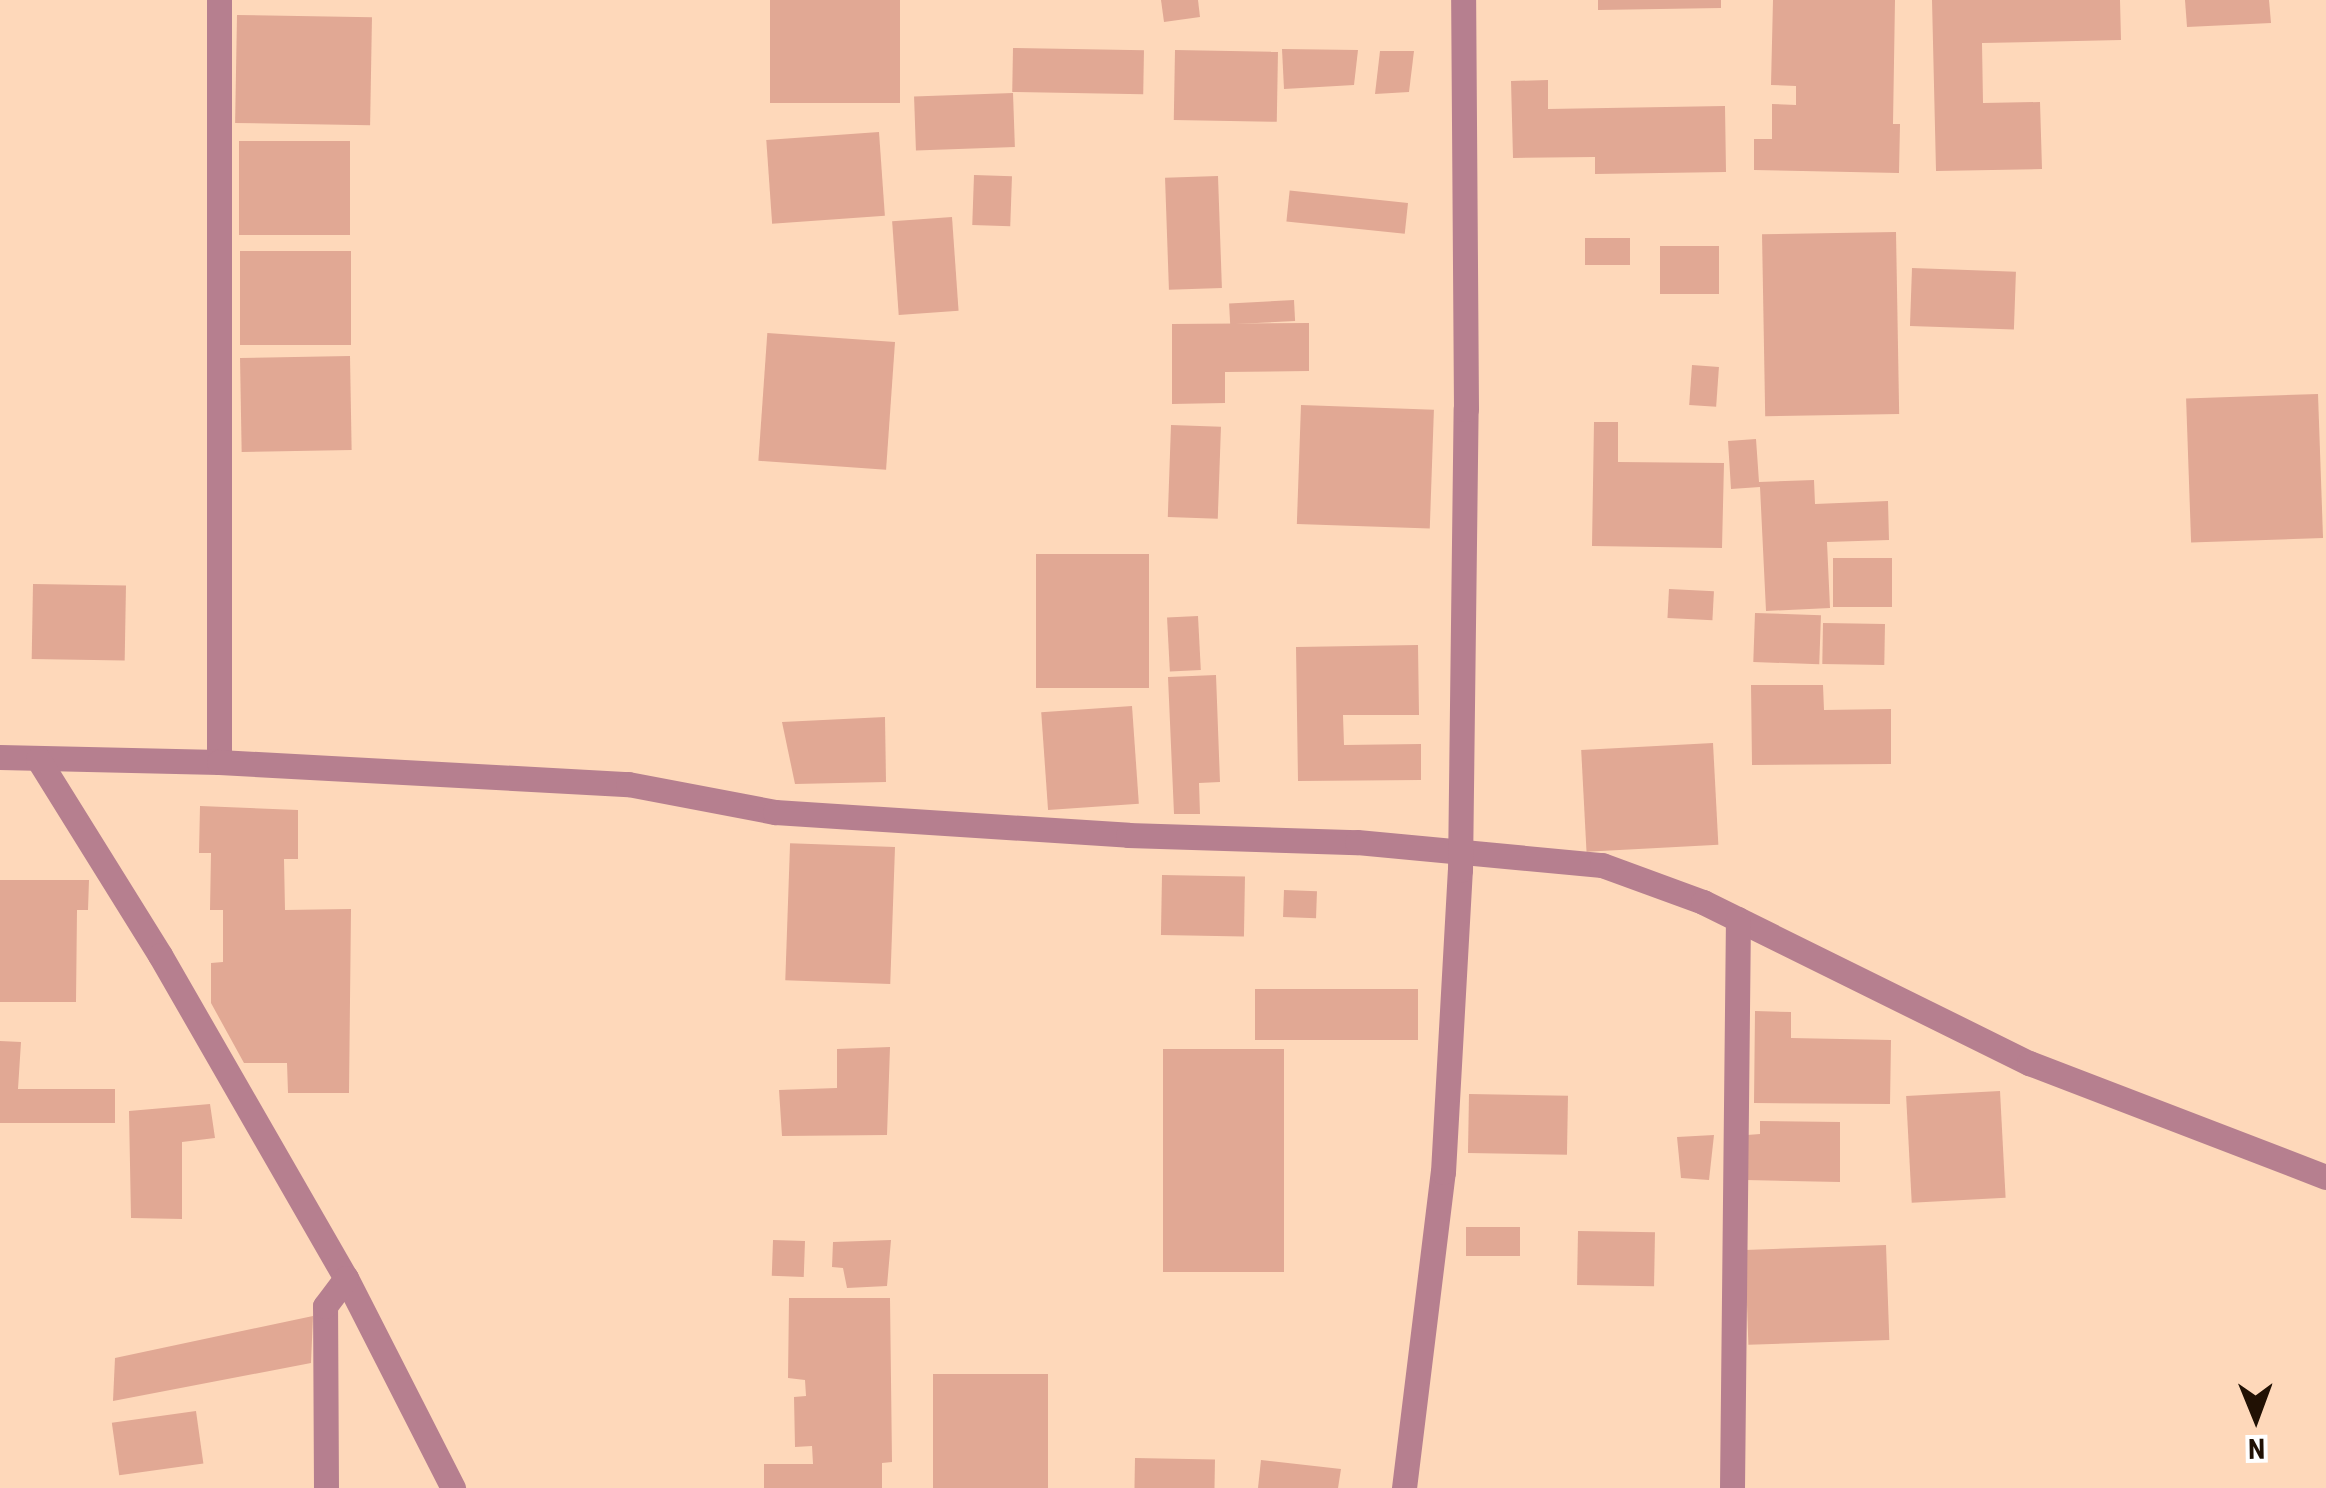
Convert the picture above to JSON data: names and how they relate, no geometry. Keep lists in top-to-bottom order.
{
  "north": "bottom"
}
